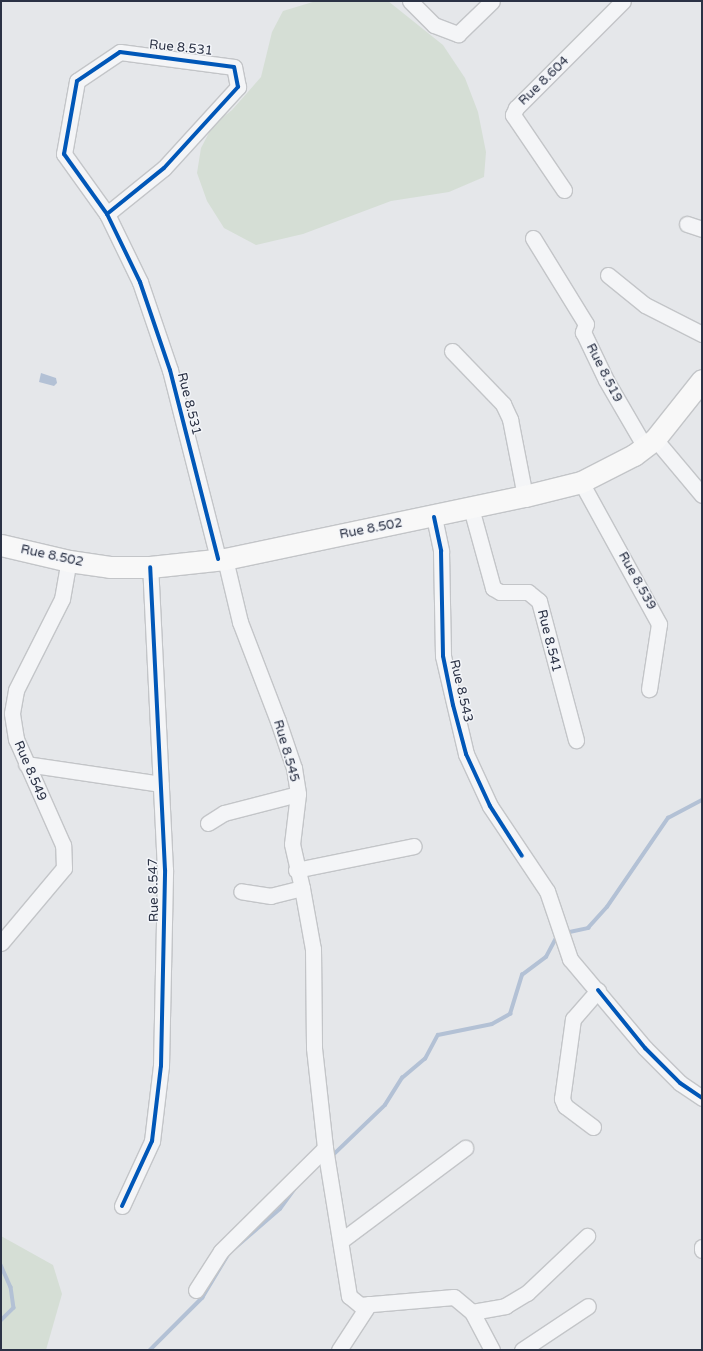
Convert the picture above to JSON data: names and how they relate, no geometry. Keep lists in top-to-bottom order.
{
  "streets": {
    "main road": ["Rue 8.502"],
    "street": [
      "Rue 8.531",
      "Rue 8.604",
      "Rue 8.519",
      "Rue 8.539",
      "Rue 8.541",
      "Rue 8.543",
      "Rue 8.545",
      "Rue 8.549",
      "Rue 8.547"
    ]
  },
  "crossings": [
    ["Rue 8.531", "Rue 8.502"],
    ["Rue 8.531", "Rue 8.545"],
    ["Rue 8.519", "Rue 8.502"],
    ["Rue 8.502", "Rue 8.539"],
    ["Rue 8.502", "Rue 8.541"],
    ["Rue 8.502", "Rue 8.543"],
    ["Rue 8.502", "Rue 8.545"],
    ["Rue 8.502", "Rue 8.549"],
    ["Rue 8.502", "Rue 8.547"]
  ]
}
